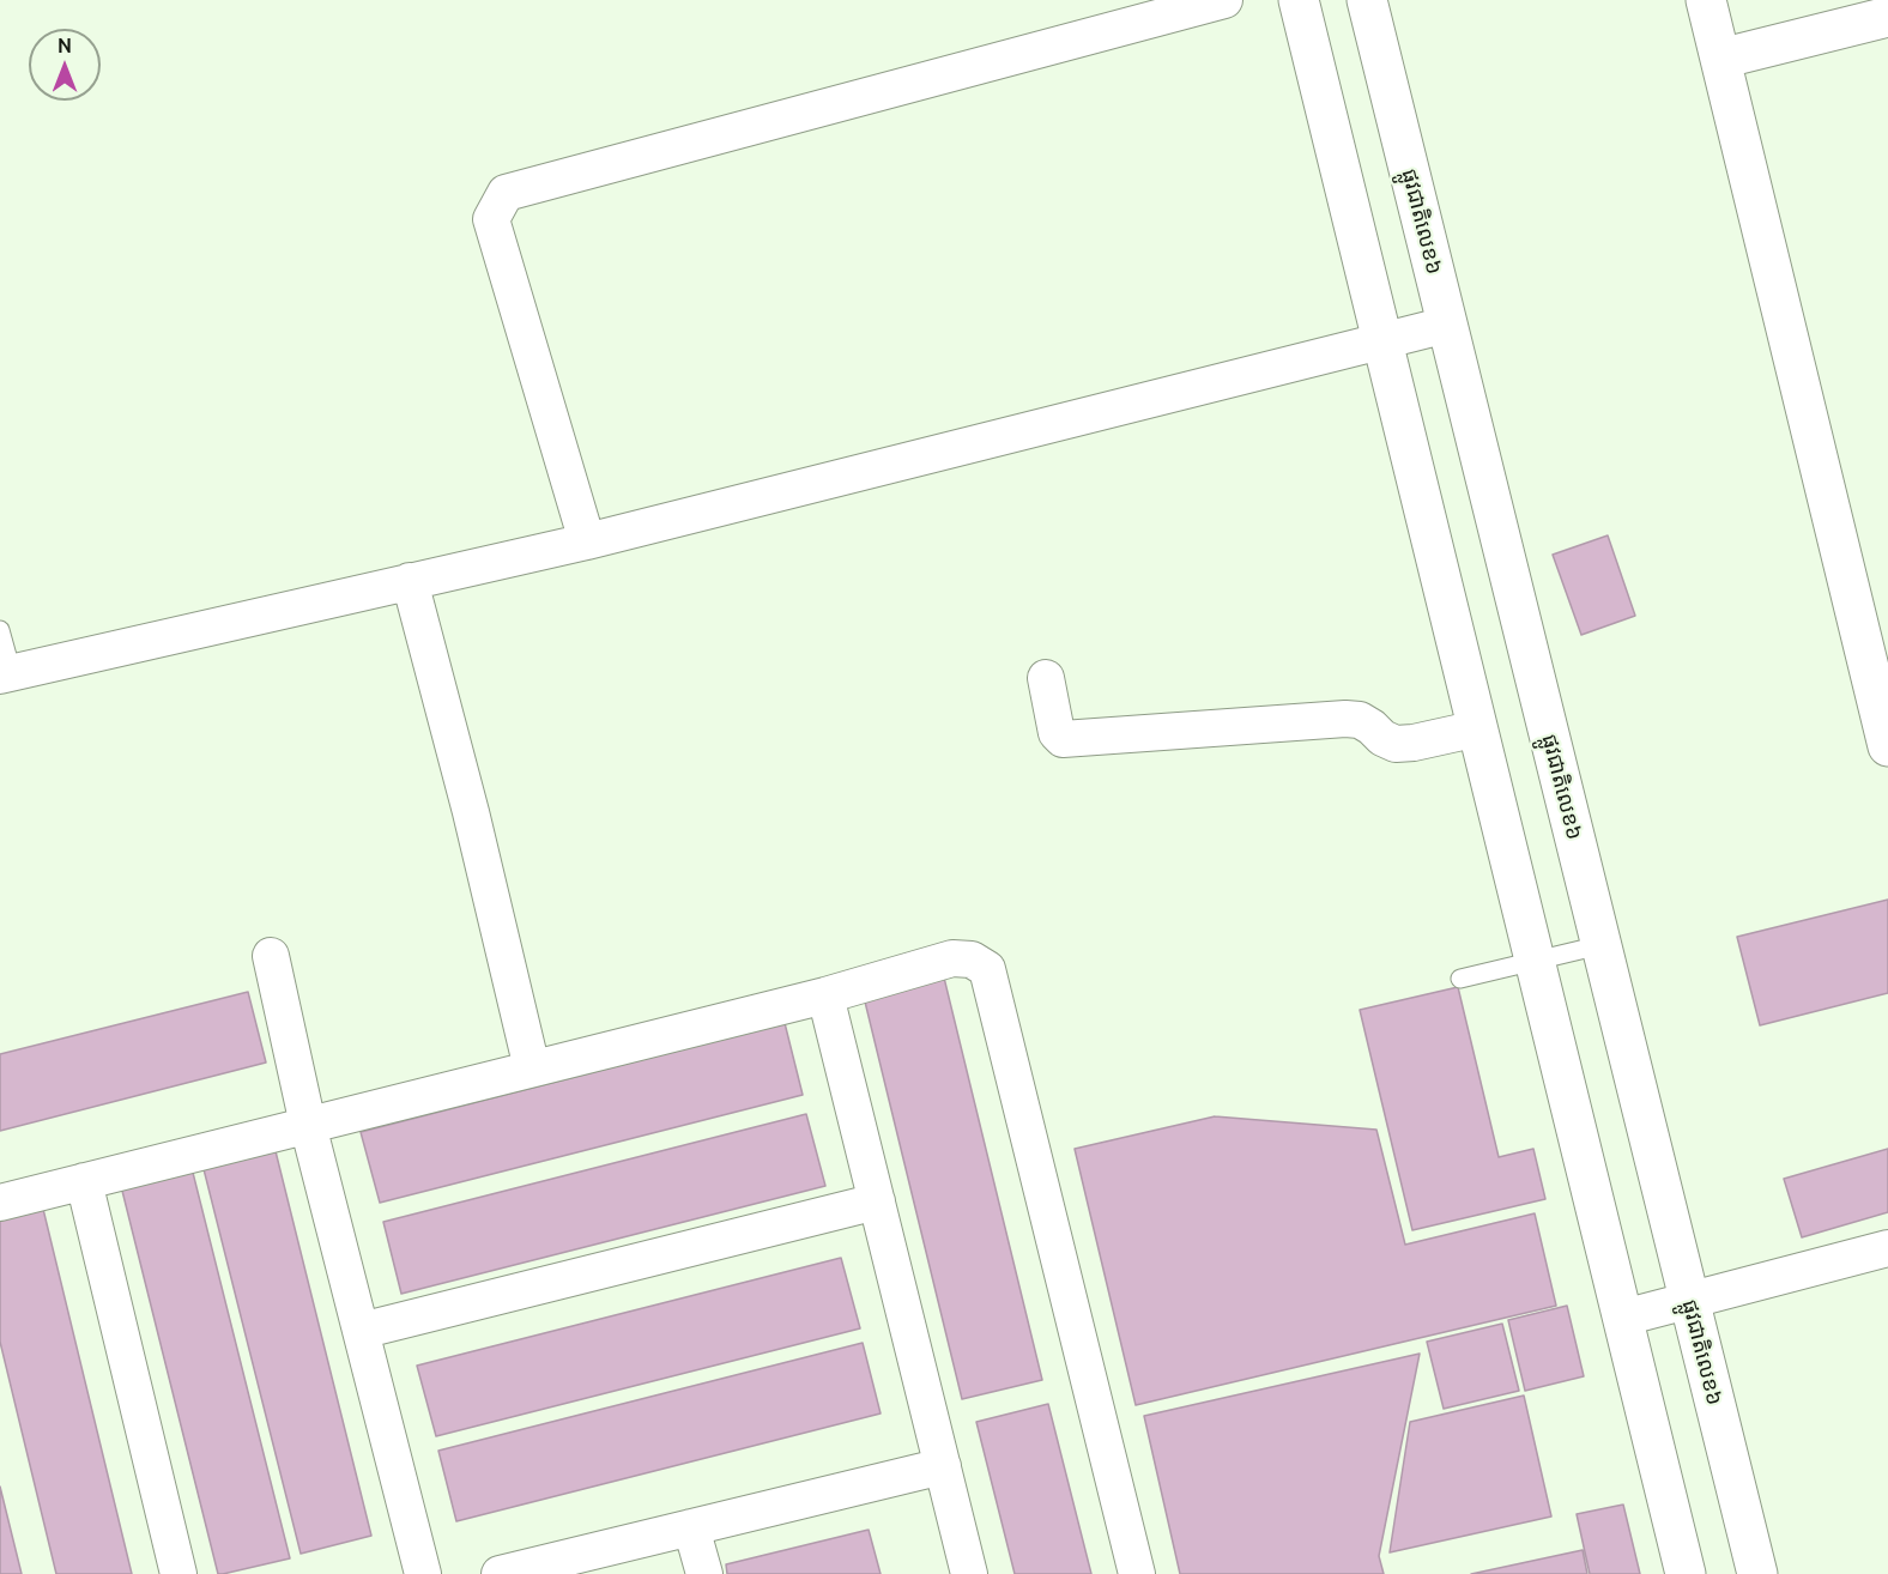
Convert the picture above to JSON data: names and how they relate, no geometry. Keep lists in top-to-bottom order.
{
  "streets": {
    "main road": ["ផ្លូវជាតិលេខ៦"]
  },
  "north": "top"
}
